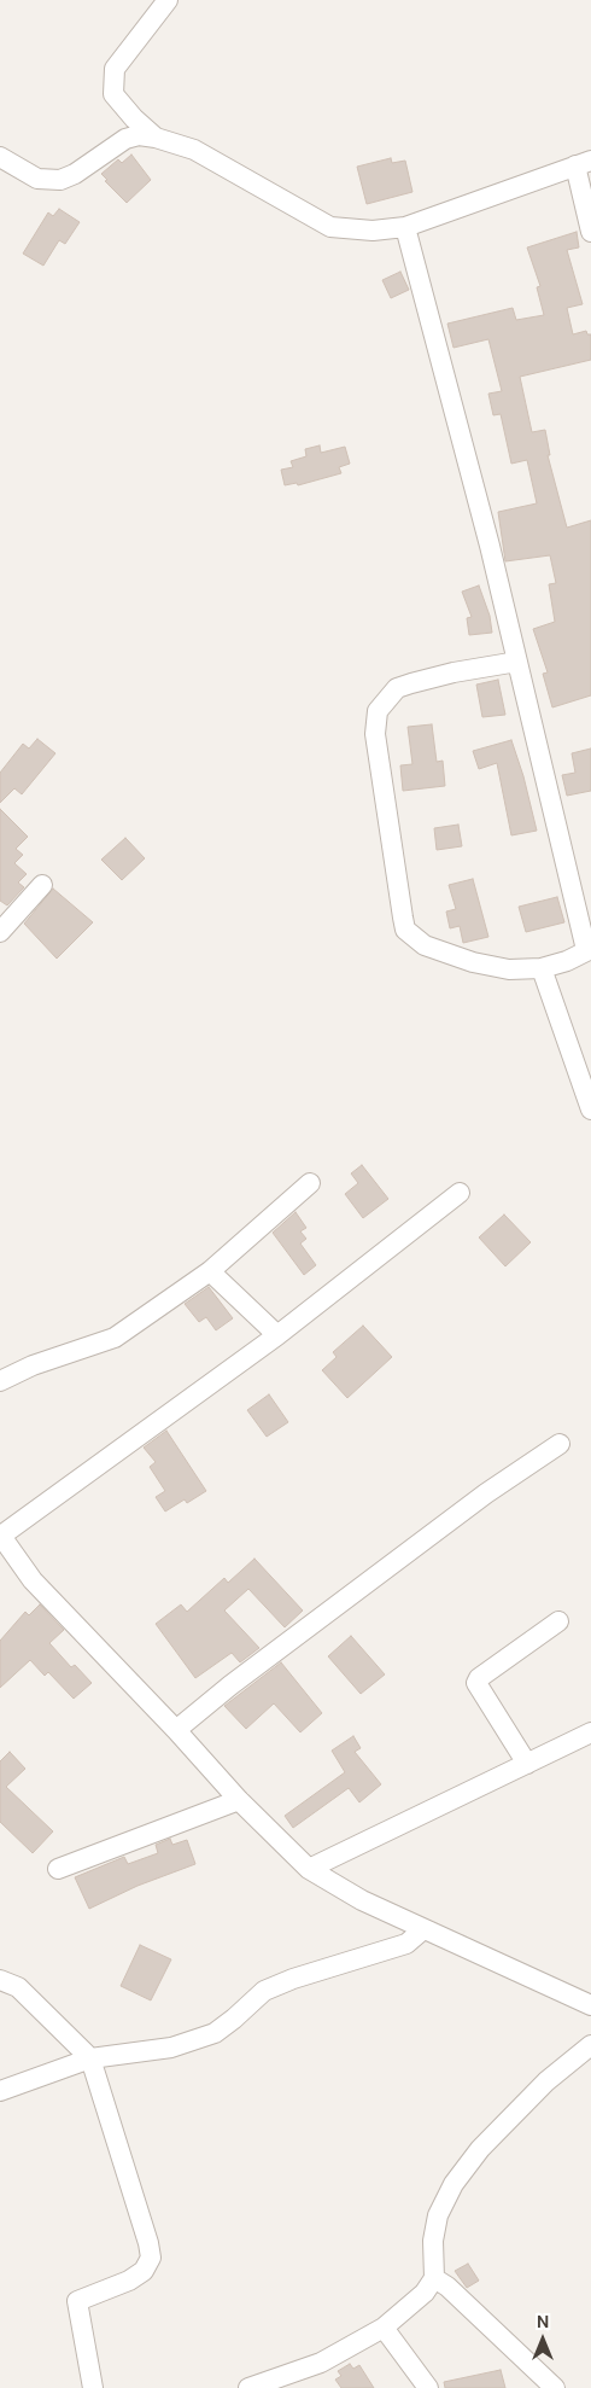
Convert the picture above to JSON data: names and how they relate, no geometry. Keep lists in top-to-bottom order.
{
  "north": "top"
}
